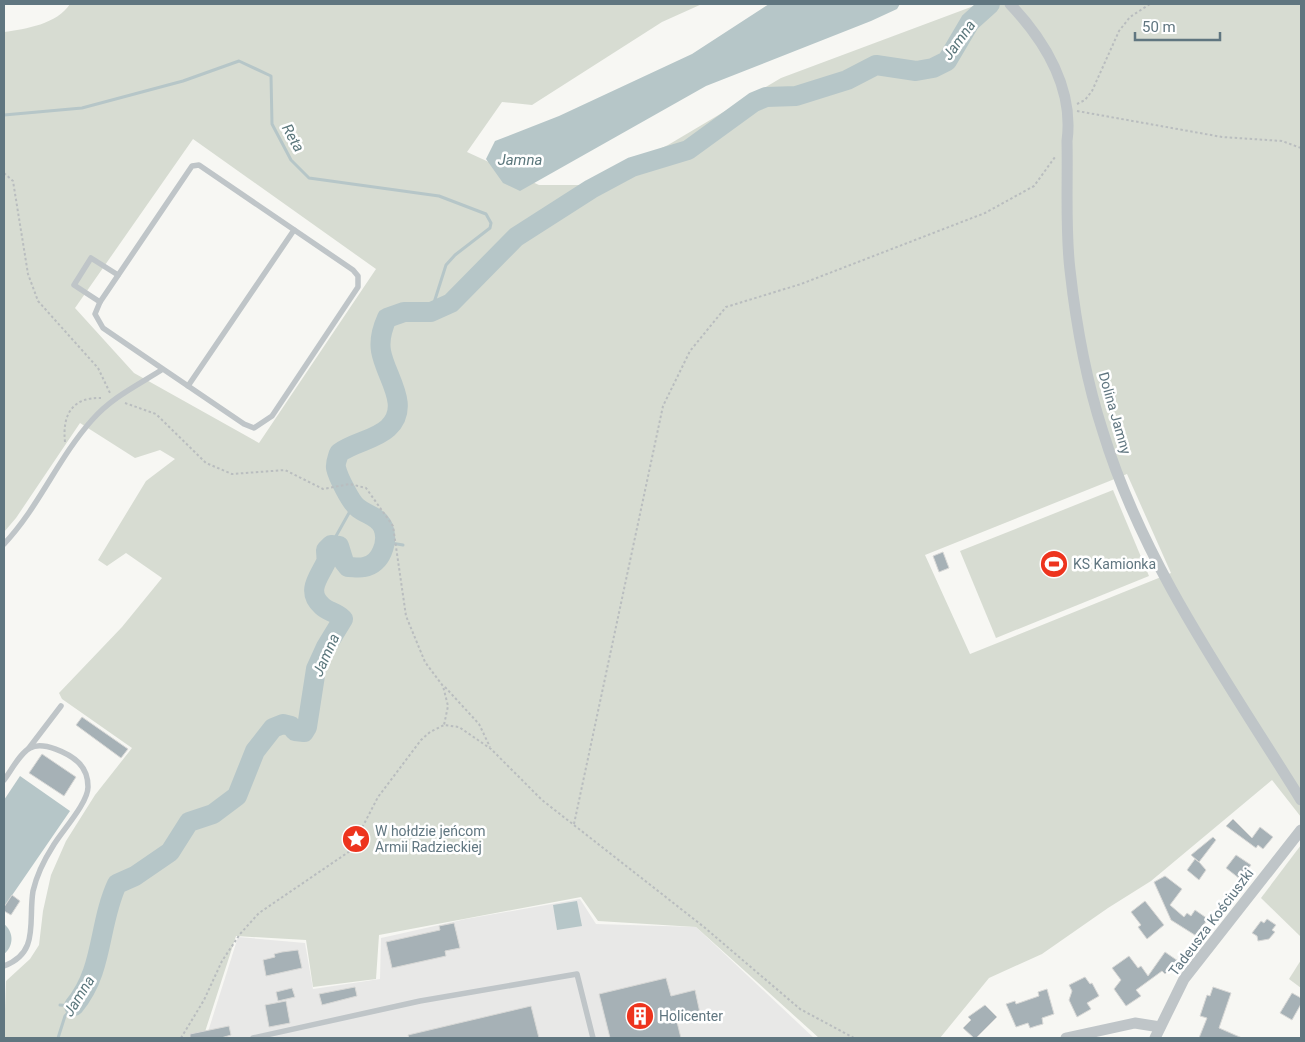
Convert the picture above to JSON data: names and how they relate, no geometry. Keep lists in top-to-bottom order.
{
  "streets": {
    "street": ["Dolina Jamny", "Tadeusza Kościuszki"]
  },
  "water": ["Jamna", "Reta"],
  "places": {
    "sports": ["KS Kamionka"],
    "place": ["W hołdzie jeńcom Armii Radzieckiej"],
    "building": ["Holicenter"]
  },
  "scale_bar": "50 m"
}
